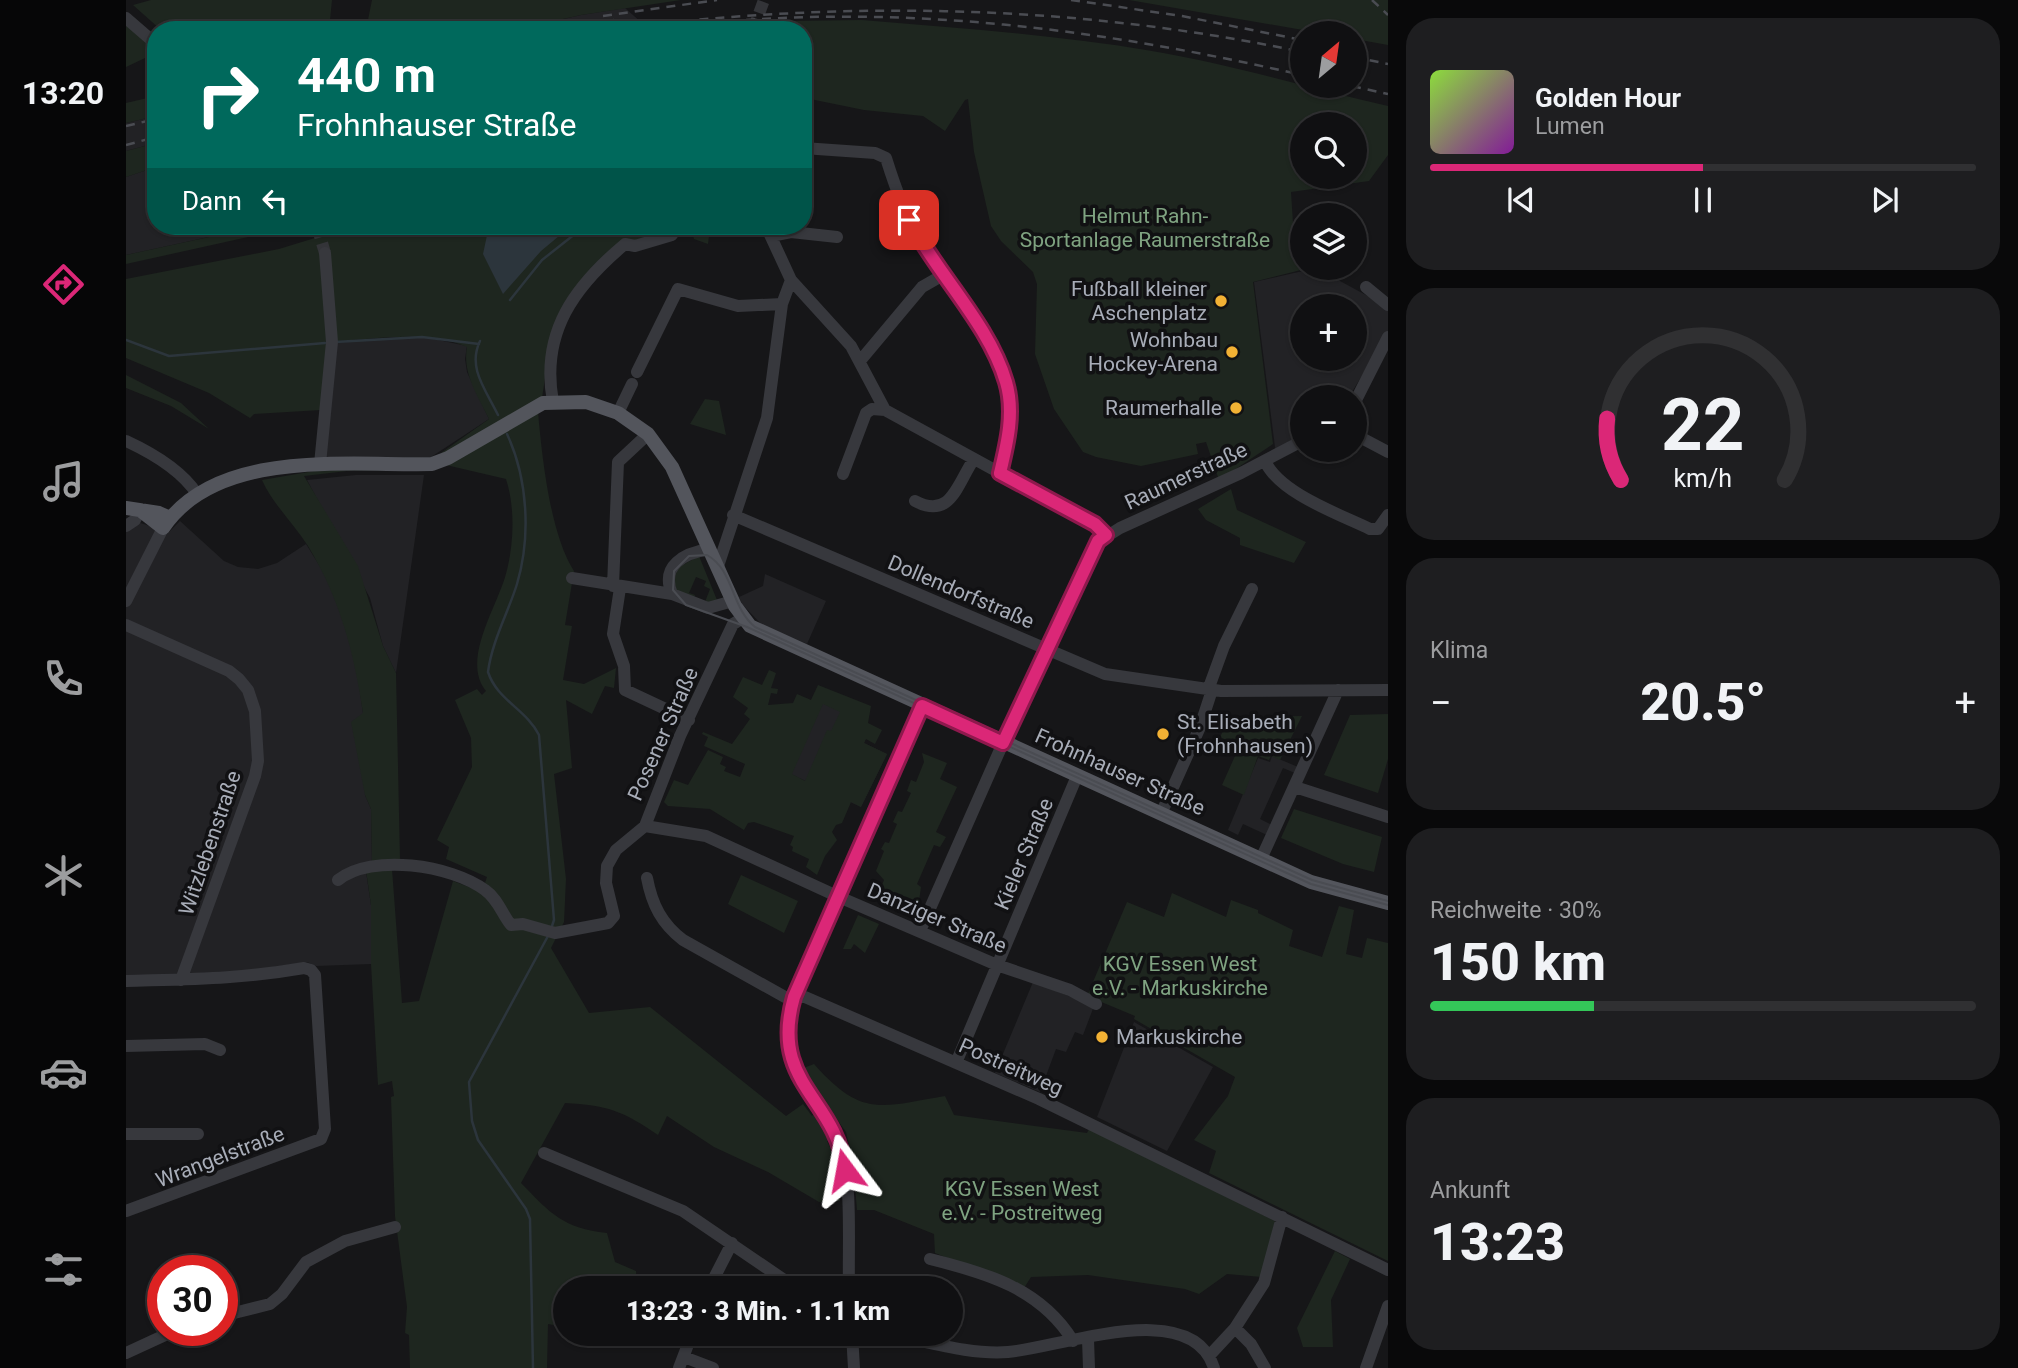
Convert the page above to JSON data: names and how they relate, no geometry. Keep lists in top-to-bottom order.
{
  "streets": {
    "main road": ["Frohnhauser Straße"],
    "street": [
      "Raumerstraße",
      "Dollendorfstraße",
      "Posener Straße",
      "Witzlebenstraße",
      "Kieler Straße",
      "Danziger Straße",
      "Postreitweg",
      "Wrangelstraße"
    ]
  },
  "crossings": [
    ["Posener Straße", "Frohnhauser Straße"],
    ["Posener Straße", "Danziger Straße"],
    ["Frohnhauser Straße", "Kieler Straße"],
    ["Witzlebenstraße", "Wrangelstraße"],
    ["Kieler Straße", "Danziger Straße"],
    ["Kieler Straße", "Postreitweg"]
  ],
  "parks": ["Helmut Rahn- Sportanlage Raumerstraße", "KGV Essen West e.V. - Markuskirche", "KGV Essen West e.V. - Postreitweg"],
  "places": [
    "Fußball kleiner Aschenplatz",
    "Wohnbau Hockey-Arena",
    "Raumerhalle",
    "St. Elisabeth (Frohnhausen)",
    "Markuskirche"
  ],
  "north": "top right",
  "page": {
    "tabs": "13:20",
    "map_buttons": ["+", "−"],
    "turn": ["440 m", "Frohnhauser Straße"],
    "song": ["Golden Hour", "Lumen"],
    "then": "Dann",
    "tile": [
      "Klima",
      ["Reichweite · 30%", "150 km"],
      ["Ankunft", "13:23"]
    ],
    "heat": ["−", "20.5°", "+"],
    "limit": "30",
    "trip": "13:23 · 3 Min. · 1.1 km",
    "gauge": ["22", "km/h"]
  }
}
